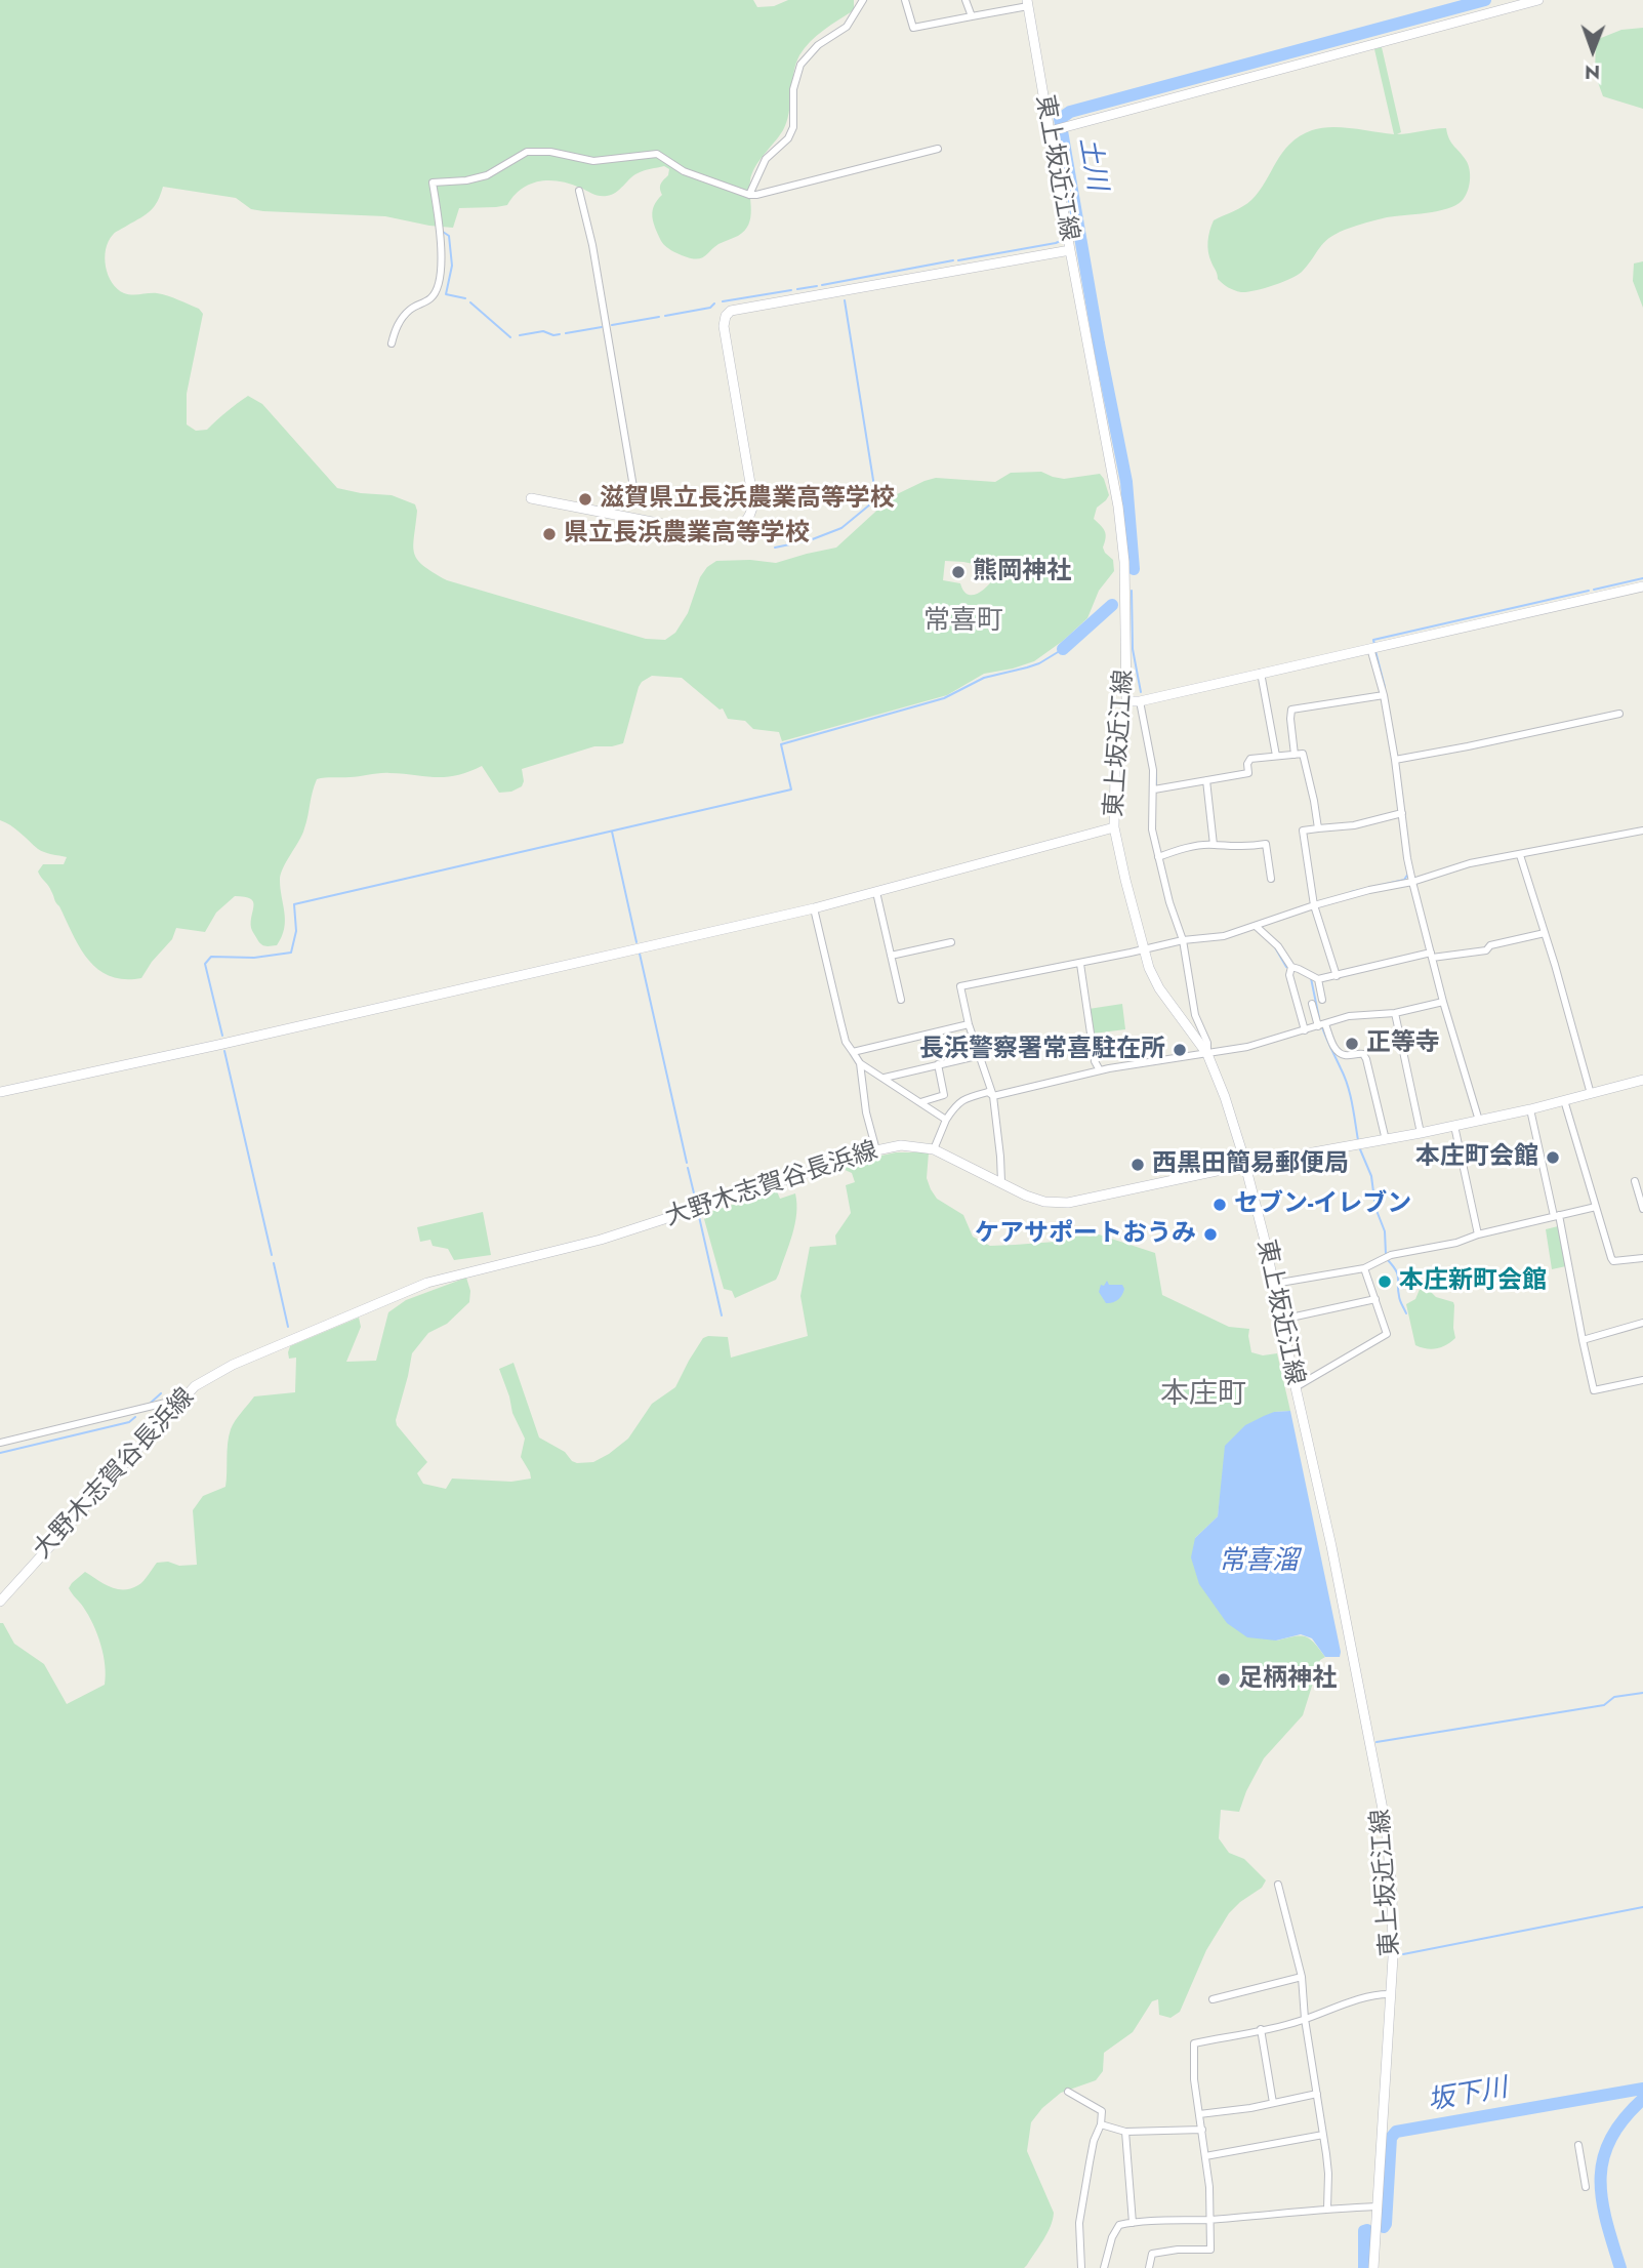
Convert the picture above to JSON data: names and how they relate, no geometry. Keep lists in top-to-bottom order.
{
  "streets": {
    "main road": ["東上坂近江線", "大野木志賀谷長浜線"]
  },
  "crossings": [
    ["東上坂近江線", "大野木志賀谷長浜線"]
  ],
  "districts": ["常喜町", "本庄町"],
  "water": ["土川", "常喜溜", "坂下川"],
  "places": [
    "滋賀県立長浜農業高等学校",
    "県立長浜農業高等学校",
    "熊岡神社",
    "正等寺",
    "長浜警察署常喜駐在所",
    "本庄町会館",
    "西黒田簡易郵便局",
    "セブン-イレブン",
    "ケアサポートおうみ",
    "本庄新町会館",
    "足柄神社"
  ],
  "north": "bottom"
}
